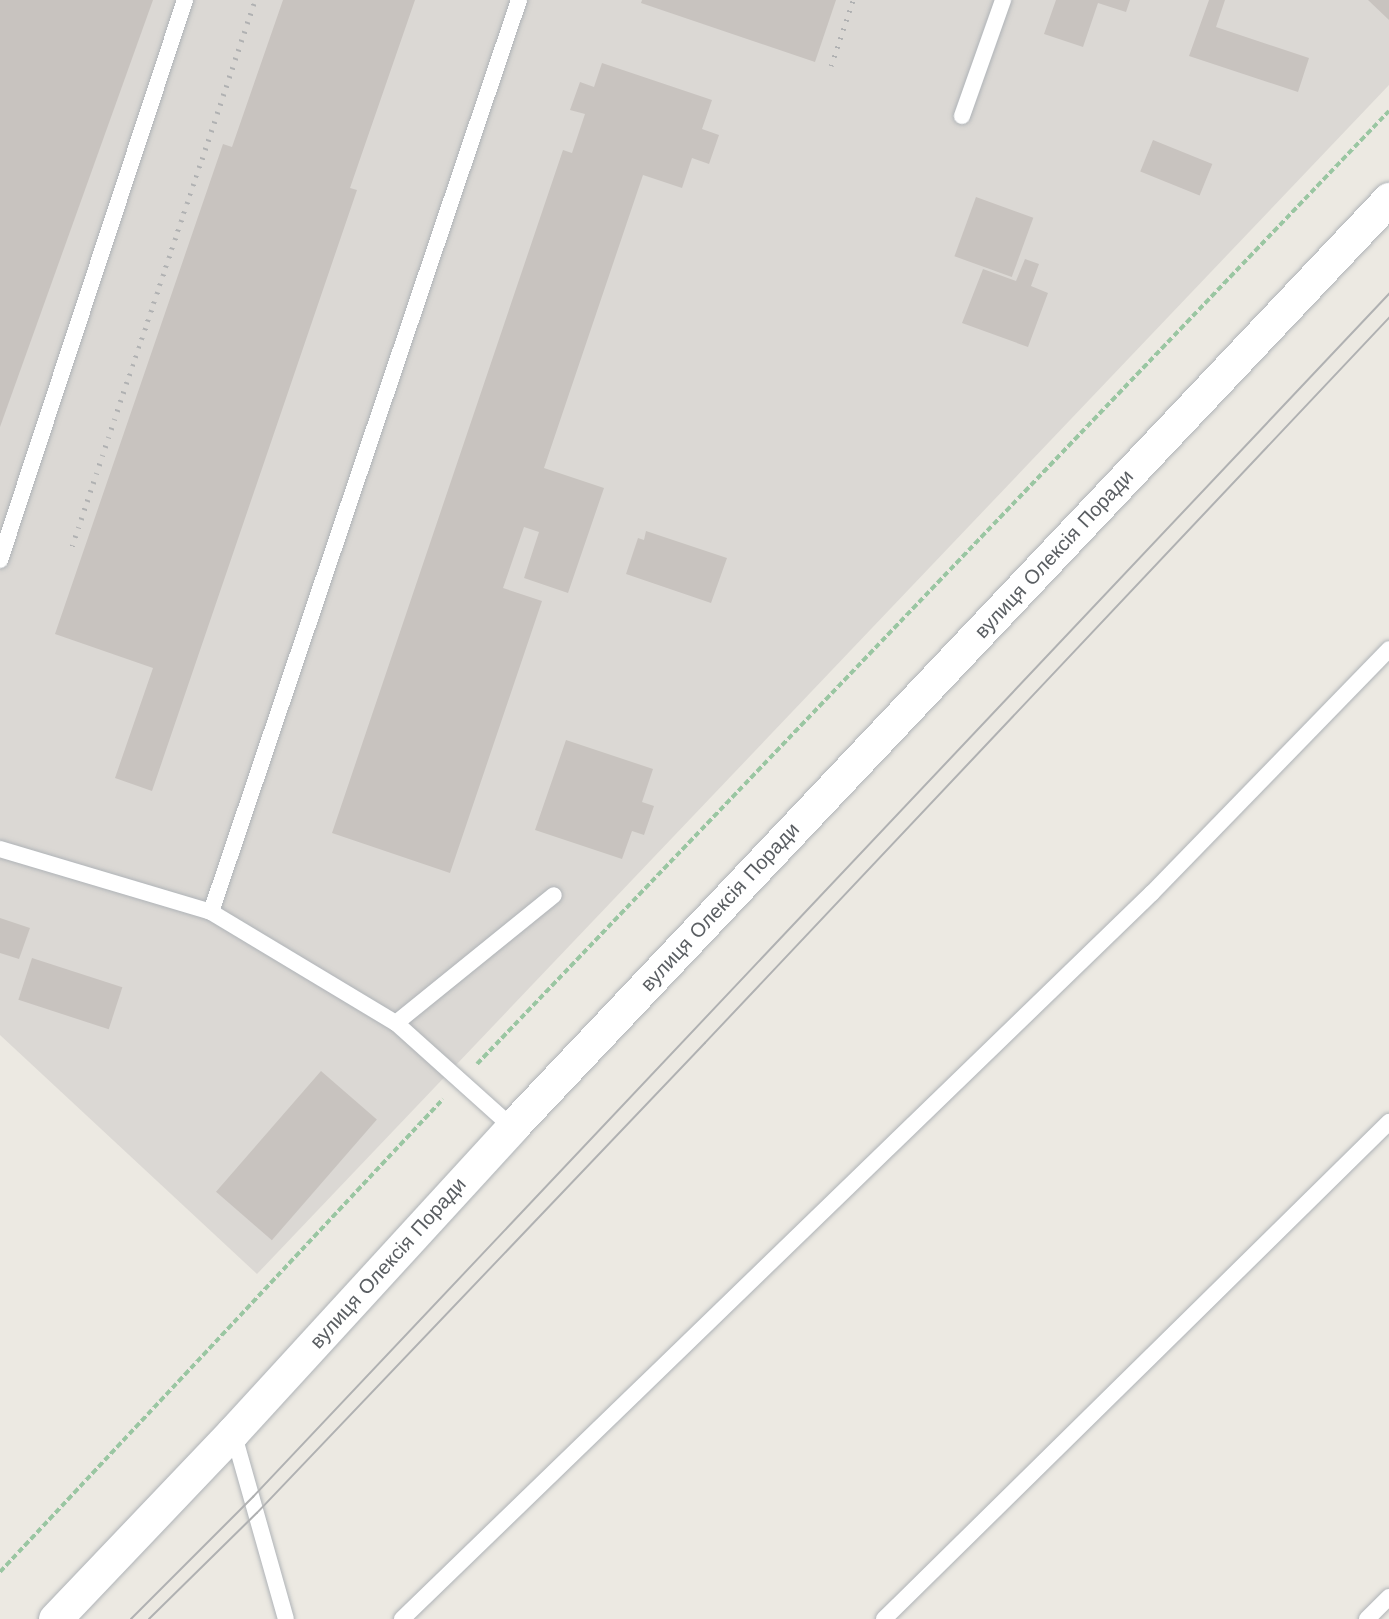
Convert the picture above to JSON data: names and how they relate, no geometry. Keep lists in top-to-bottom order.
{
  "streets": {
    "main road": ["вулиця Олексія Поради"]
  }
}
